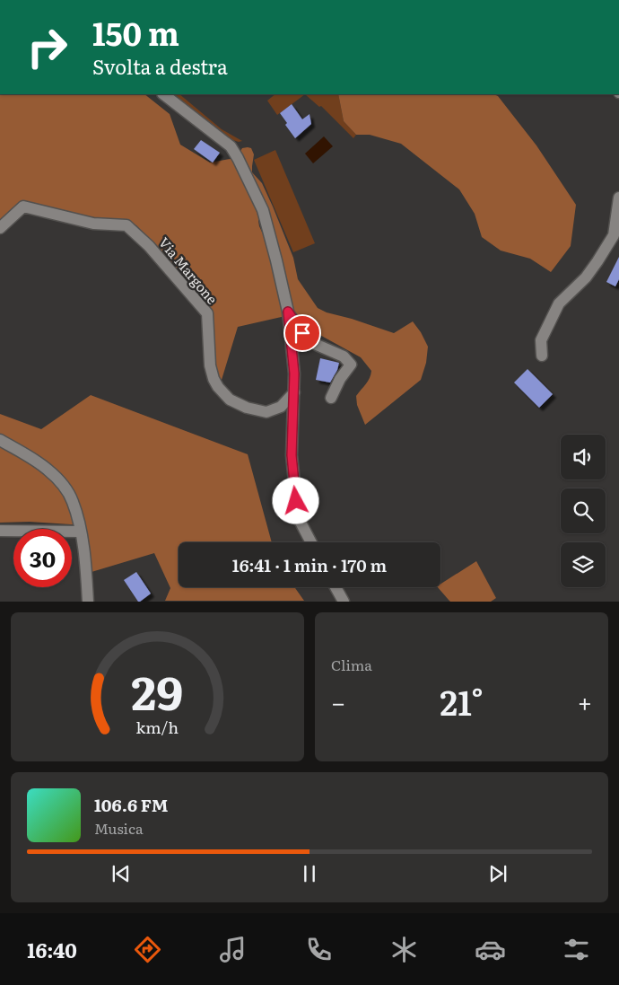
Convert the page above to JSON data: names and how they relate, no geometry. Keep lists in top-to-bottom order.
{
  "streets": {
    "street": ["Via Margone"]
  },
  "page": {
    "turn": ["150 m", "Svolta a destra"],
    "limit": "30",
    "trip": "16:41 · 1 min · 170 m",
    "tile": "Clima",
    "heat": ["−", "21°", "+"],
    "song": ["106.6 FM", "Musica"],
    "tabs": "16:40",
    "gauge": ["29", "km/h"]
  }
}
